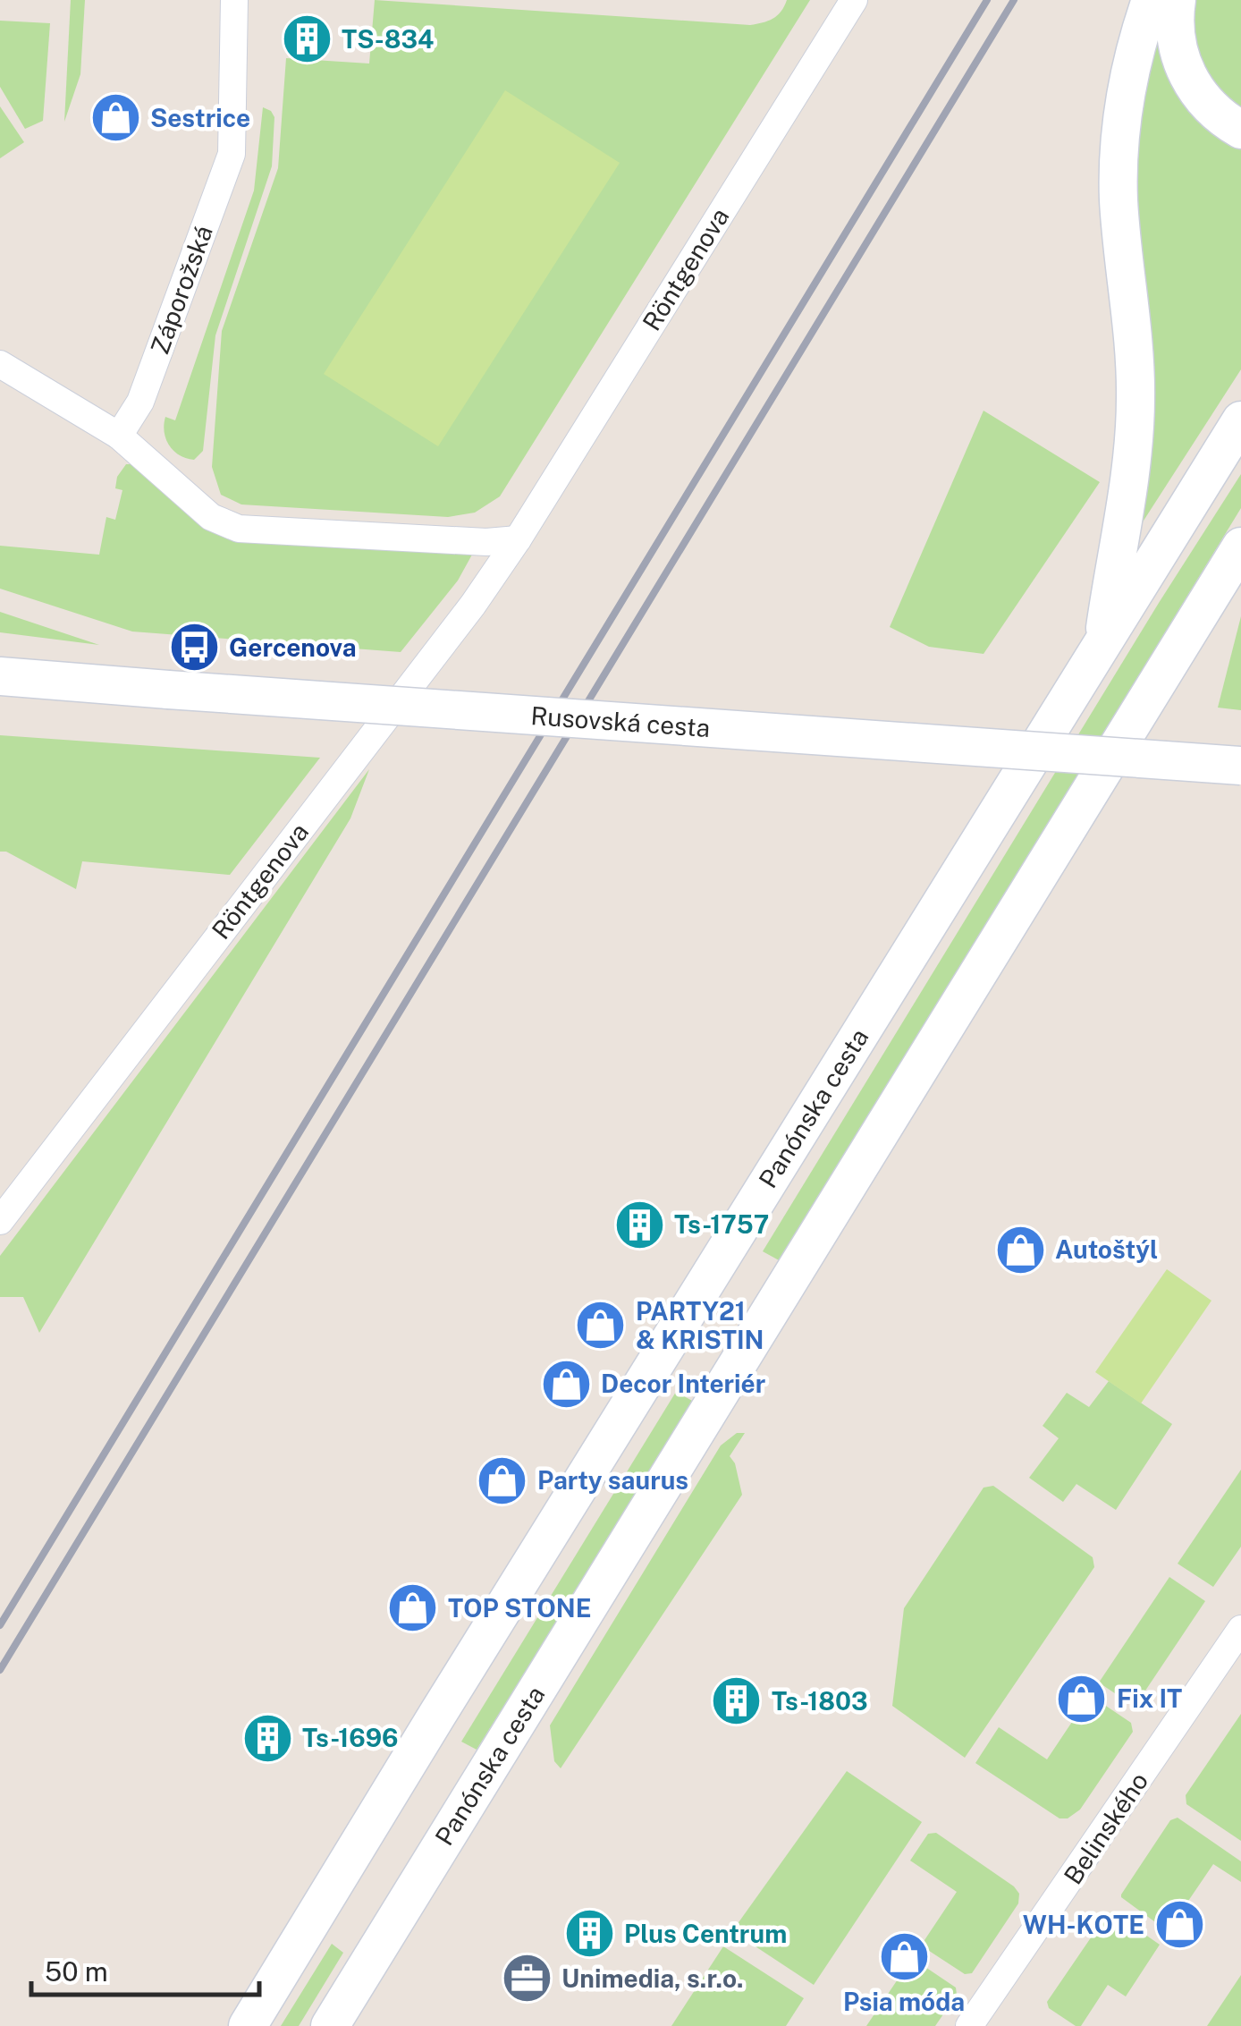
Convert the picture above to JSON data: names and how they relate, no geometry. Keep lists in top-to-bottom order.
{
  "streets": {
    "main road": ["Rusovská cesta", "Panónska cesta"],
    "street": ["Röntgenova", "Záporožská", "Belinského"]
  },
  "places": {
    "building": [
      "TS-834",
      "Ts-1757",
      "Ts-1803",
      "Ts-1696",
      "Plus Centrum"
    ],
    "shop": [
      "Sestrice",
      "Autoštýl",
      "PARTY21 & KRISTIN",
      "Decor Interiér",
      "Party saurus",
      "TOP STONE",
      "Fix IT",
      "WH-KOTE",
      "Psia móda"
    ],
    "bus stop": ["Gercenova"],
    "office": ["Unimedia, s.r.o."]
  },
  "scale_bar": "50 m"
}
